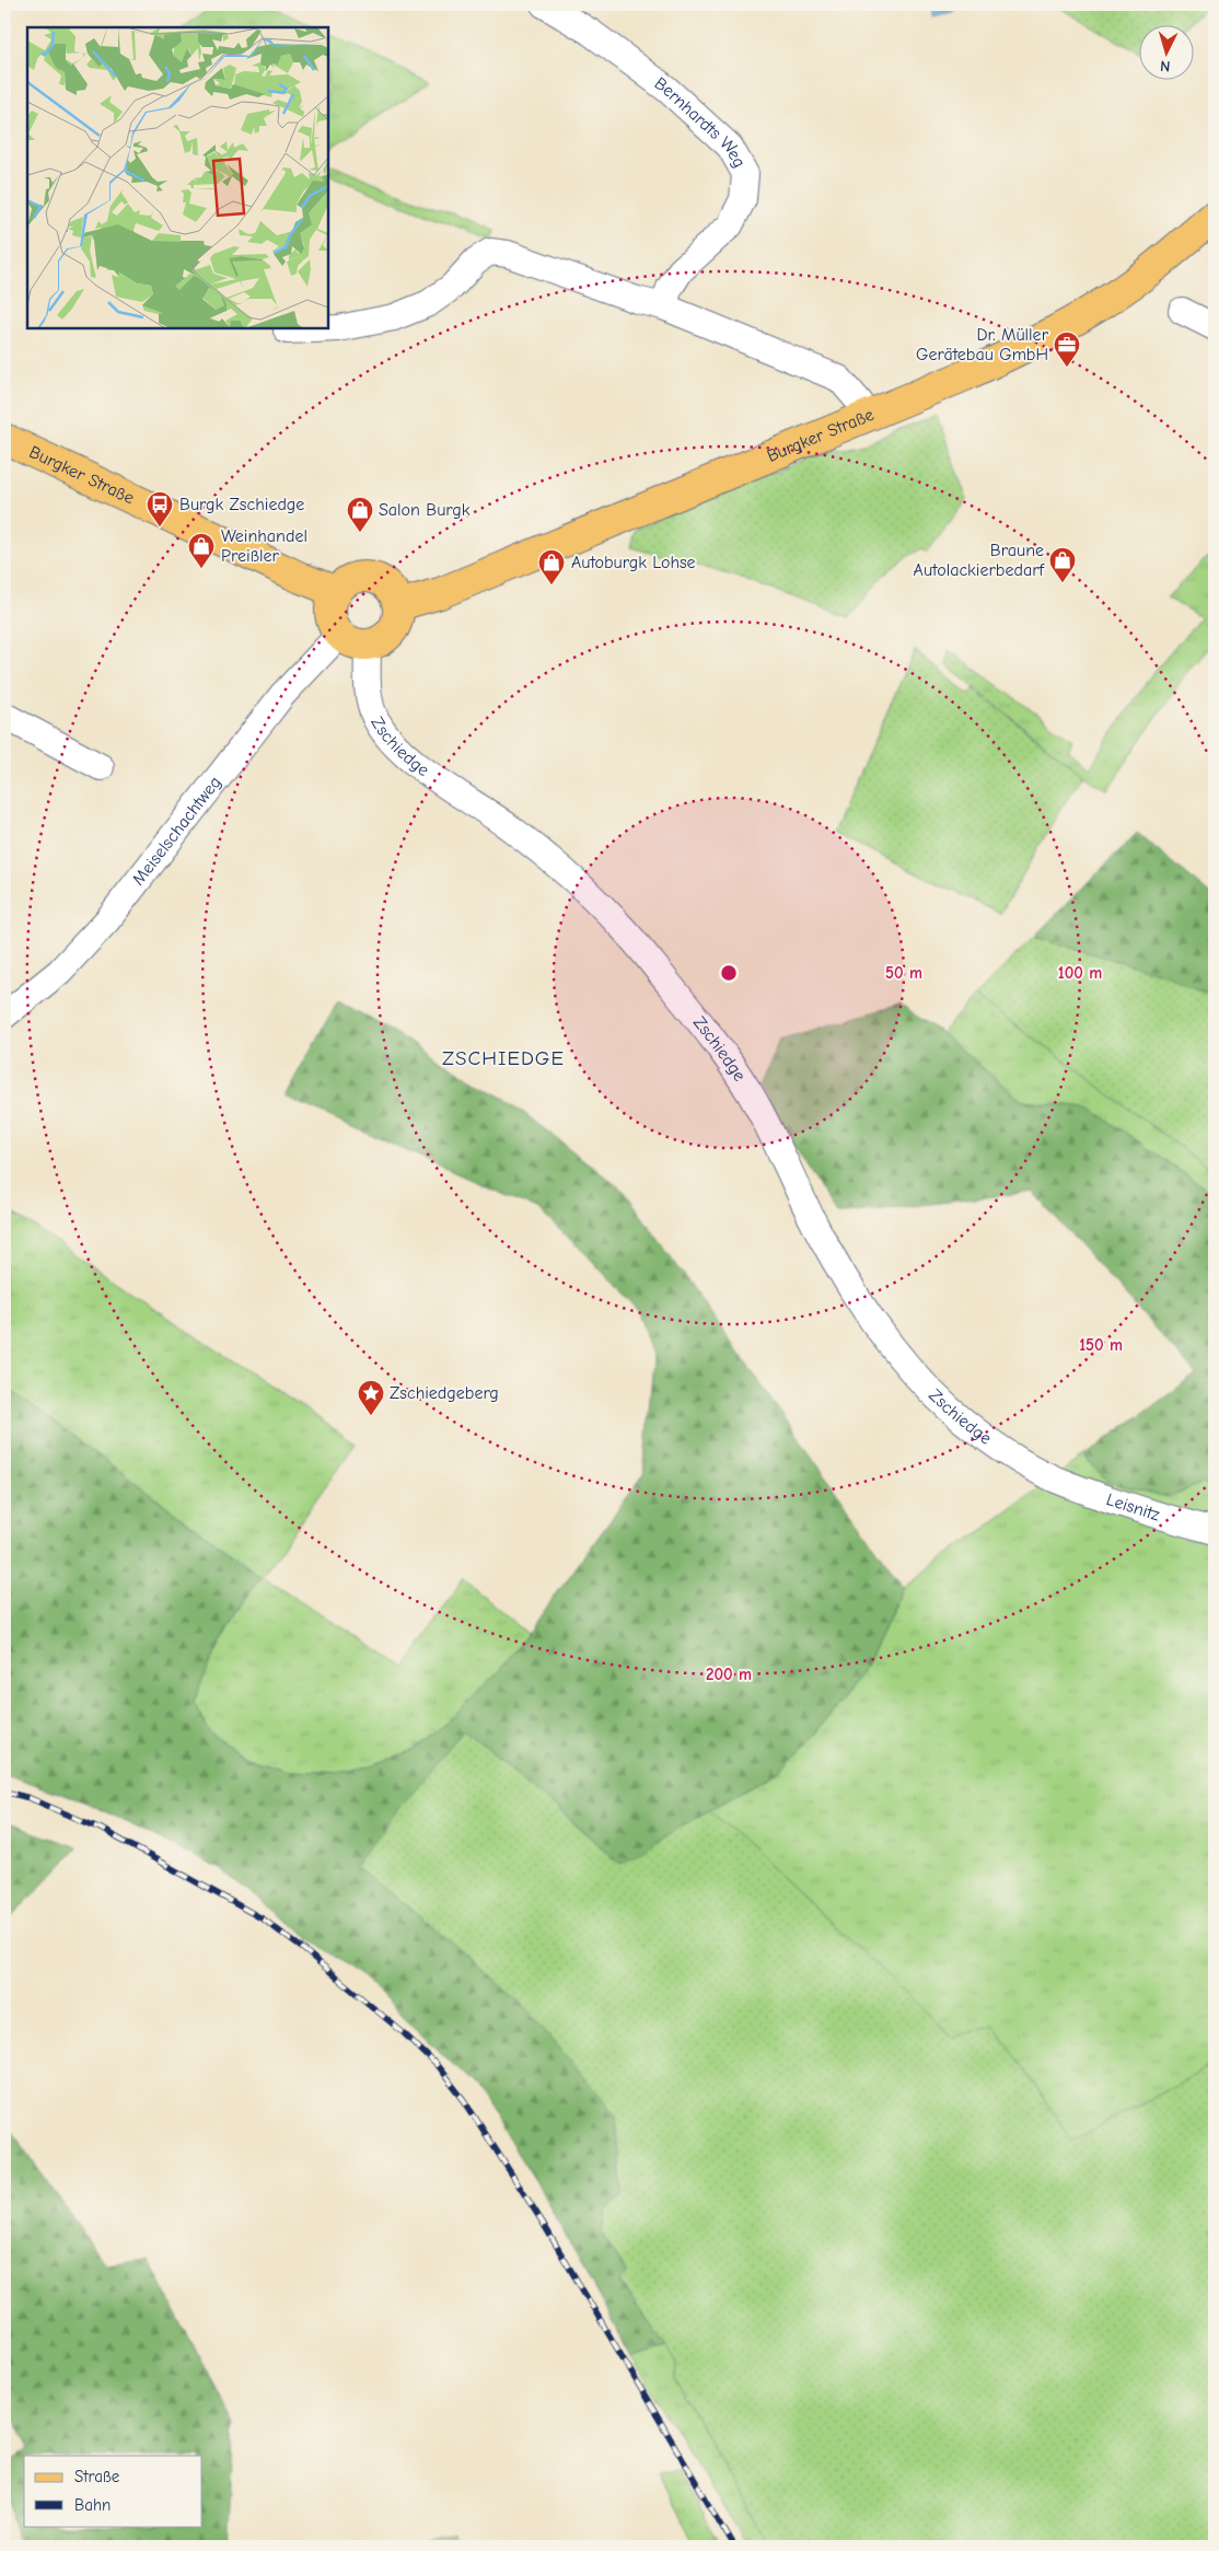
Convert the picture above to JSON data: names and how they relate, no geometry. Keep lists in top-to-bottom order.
{
  "streets": {
    "main road": ["Burgker Straße"],
    "street": [
      "Bernhardts Weg",
      "Zschiedge",
      "Meiselschachtweg",
      "Leisnitz"
    ]
  },
  "crossings": [
    ["Burgker Straße", "Zschiedge"],
    ["Burgker Straße", "Meiselschachtweg"],
    ["Zschiedge", "Meiselschachtweg"],
    ["Zschiedge", "Leisnitz"]
  ],
  "districts": ["ZSCHIEDGE"],
  "places": {
    "office": ["Dr. Müller Gerätebau GmbH"],
    "bus stop": ["Burgk Zschiedge"],
    "shop": [
      "Salon Burgk",
      "Weinhandel Preißler",
      "Braune Autolackierbedarf",
      "Autoburgk Lohse"
    ],
    "place": ["Zschiedgeberg"]
  },
  "legend": ["Straße", "Bahn"],
  "north": "bottom",
  "rings": [
    "50 m",
    "100 m",
    "150 m",
    "200 m"
  ]
}
